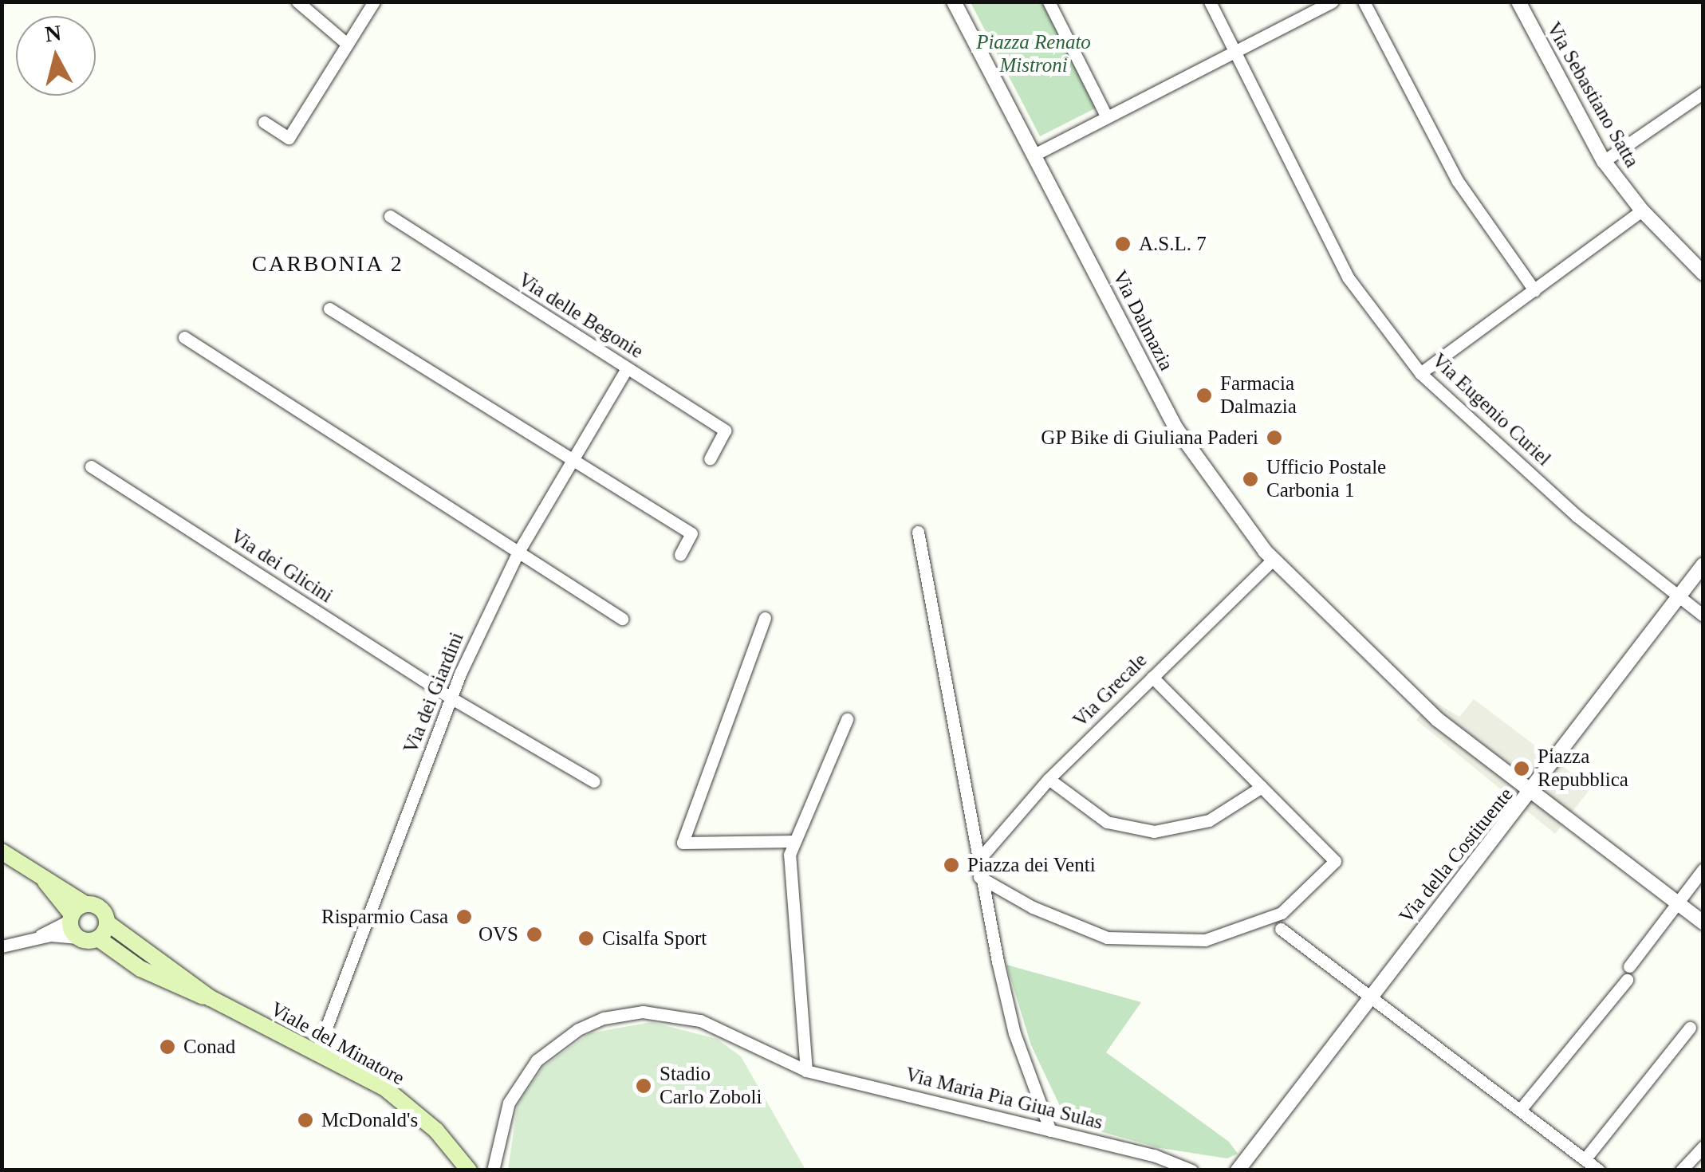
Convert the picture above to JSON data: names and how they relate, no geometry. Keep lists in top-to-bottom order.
{
  "streets": {
    "main road": ["Viale del Minatore"],
    "street": [
      "Via Sebastiano Satta",
      "Via delle Begonie",
      "Via Dalmazia",
      "Via Eugenio Curiel",
      "Via dei Glicini",
      "Via Grecale",
      "Via dei Giardini",
      "Via della Costituente",
      "Via Maria Pia Giua Sulas"
    ]
  },
  "crossings": [
    ["Via delle Begonie", "Via dei Giardini"],
    ["Via Dalmazia", "Via Grecale"],
    ["Via Eugenio Curiel", "Via della Costituente"],
    ["Via dei Glicini", "Via dei Giardini"],
    ["Via dei Giardini", "Viale del Minatore"]
  ],
  "districts": ["CARBONIA 2"],
  "parks": ["Piazza Renato Mistroni"],
  "places": [
    "A.S.L. 7",
    "Farmacia Dalmazia",
    "GP Bike di Giuliana Paderi",
    "Ufficio Postale Carbonia 1",
    "Piazza Repubblica",
    "Piazza dei Venti",
    "Risparmio Casa",
    "OVS",
    "Cisalfa Sport",
    "Conad",
    "Stadio Carlo Zoboli",
    "McDonald's"
  ],
  "north": "top"
}
